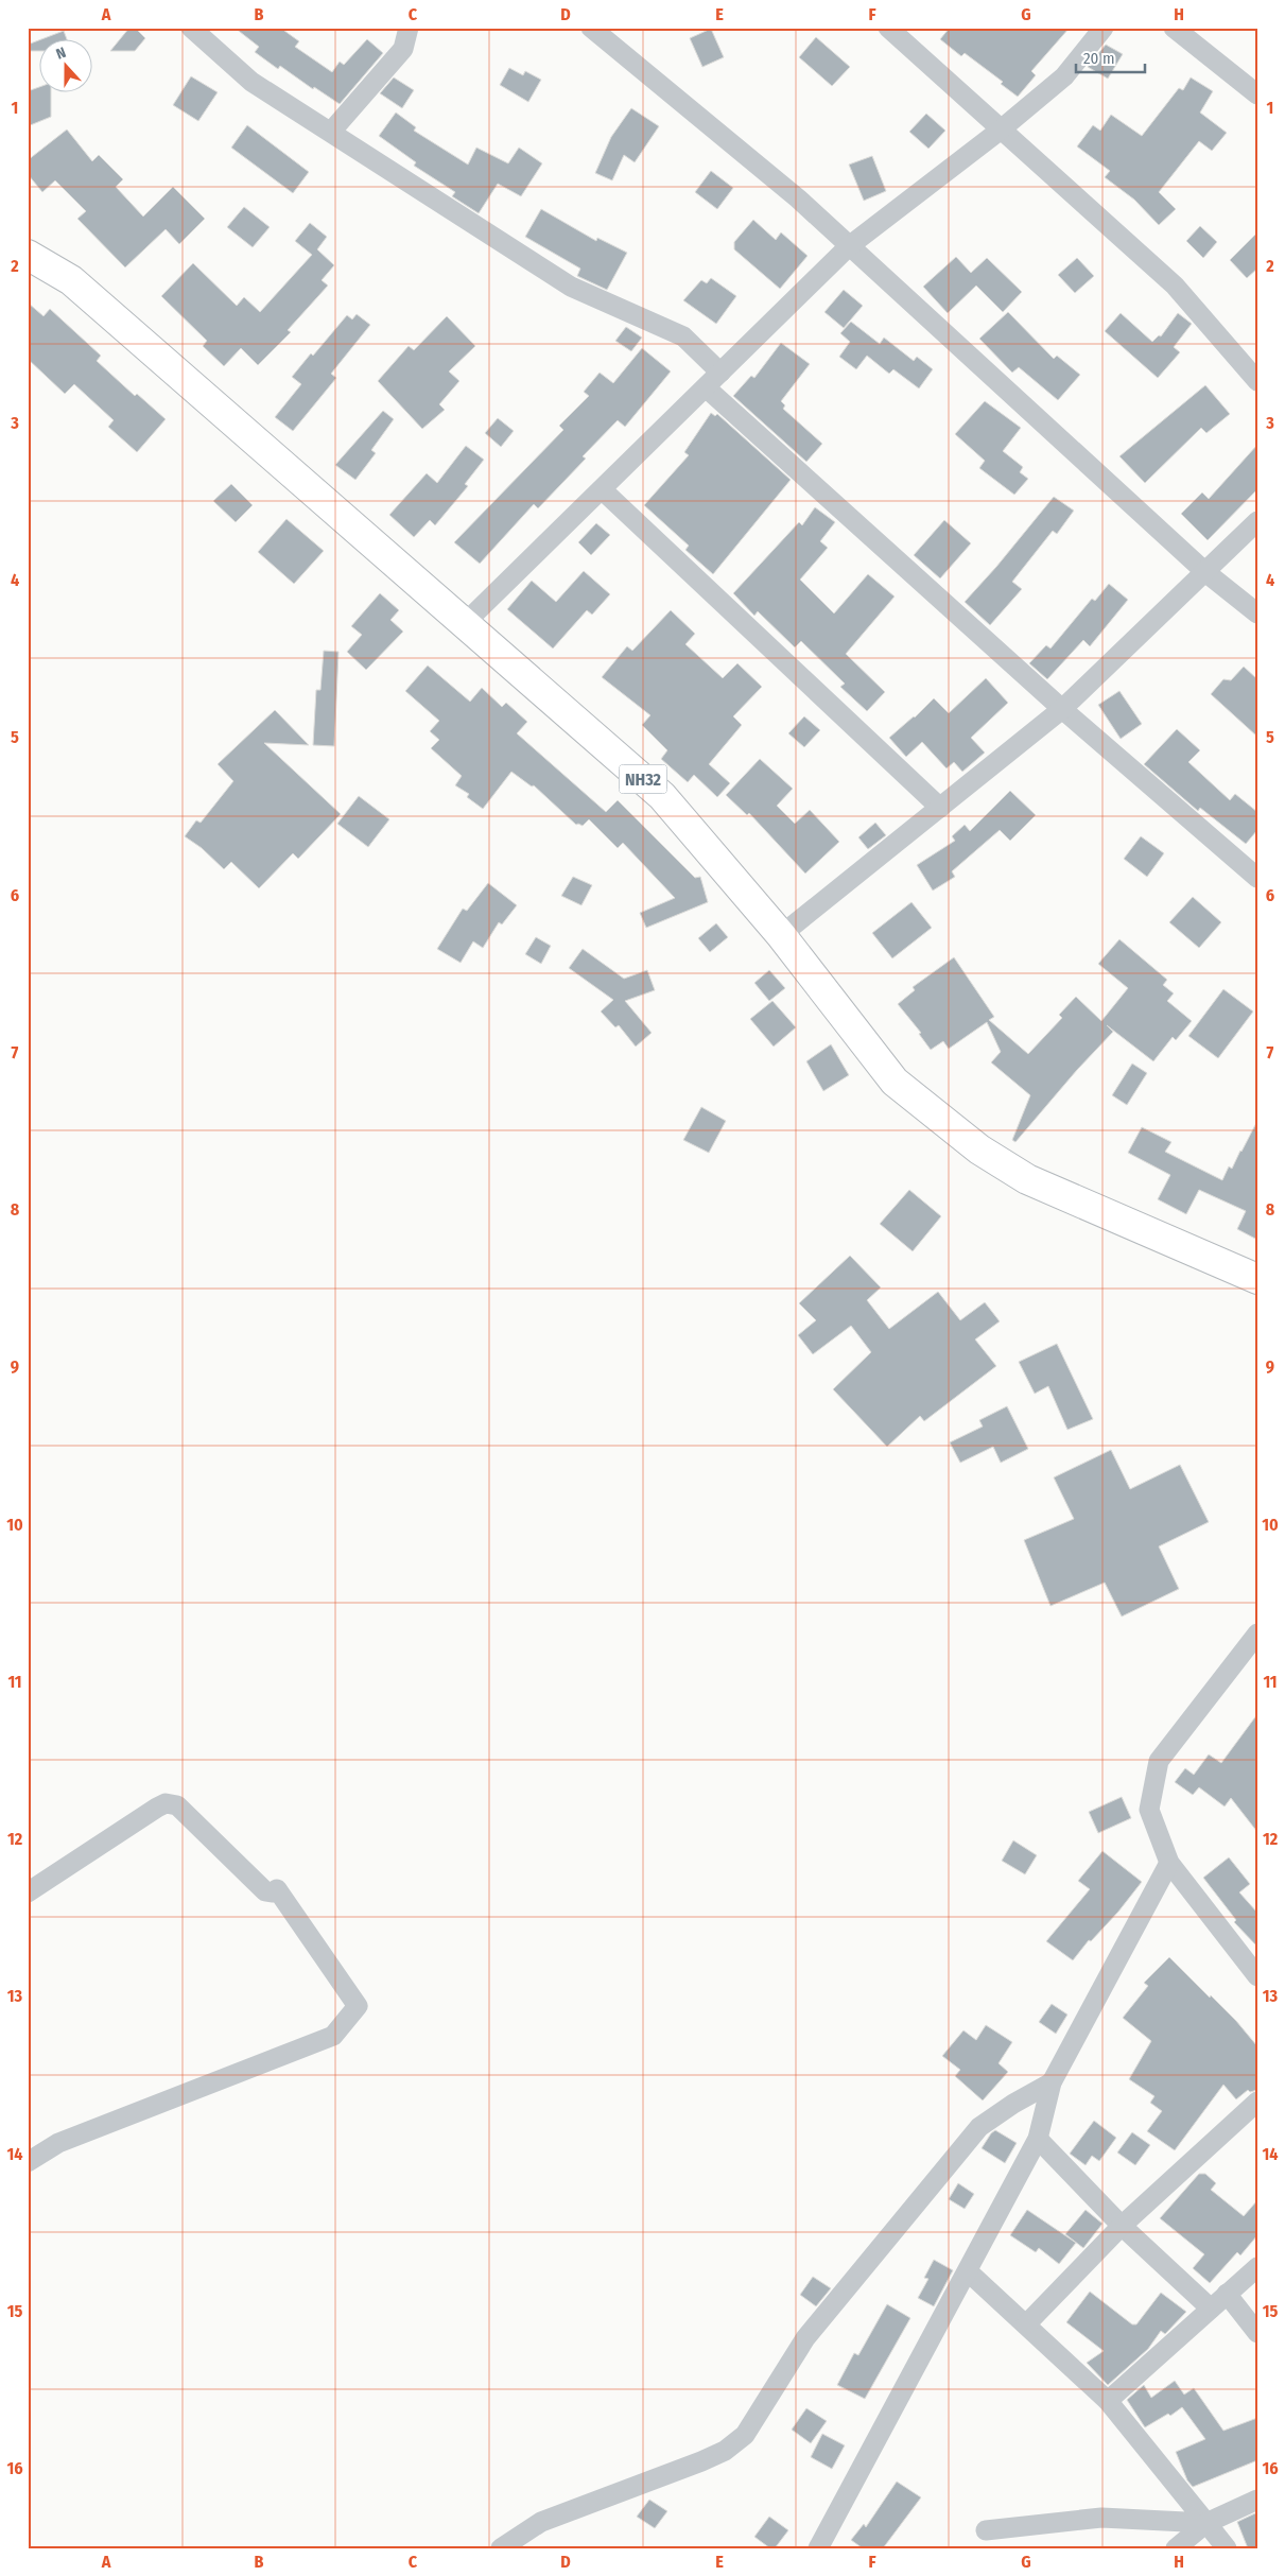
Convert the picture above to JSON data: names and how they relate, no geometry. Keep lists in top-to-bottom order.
{
  "streets": {
    "highway": ["NH32"]
  },
  "scale_bar": "20 m",
  "north": "top",
  "grid": {
    "columns": [
      "A",
      "B",
      "C",
      "D",
      "E",
      "F",
      "G",
      "H"
    ],
    "rows": [
      "1",
      "2",
      "3",
      "4",
      "5",
      "6",
      "7",
      "8",
      "9",
      "10",
      "11",
      "12",
      "13",
      "14",
      "15",
      "16"
    ]
  }
}
